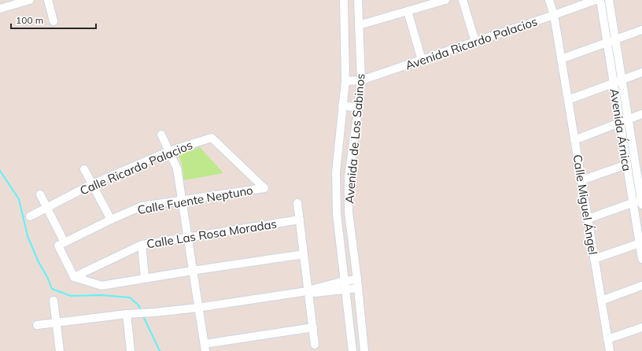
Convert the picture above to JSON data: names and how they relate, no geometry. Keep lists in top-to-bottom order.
{
  "streets": {
    "street": [
      "Avenida Ricardo Palacios",
      "Avenida Árnica",
      "Avenida de Los Sabinos",
      "Calle Ricardo Palacios",
      "Calle Fuente Neptuno",
      "Calle Miguel Ángel",
      "Calle Las Rosa Moradas"
    ]
  },
  "crossings": [
    ["Avenida Ricardo Palacios", "Avenida de Los Sabinos"],
    ["Avenida Ricardo Palacios", "Calle Miguel Ángel"],
    ["Calle Ricardo Palacios", "Calle Fuente Neptuno"]
  ],
  "scale_bar": "100 m"
}
